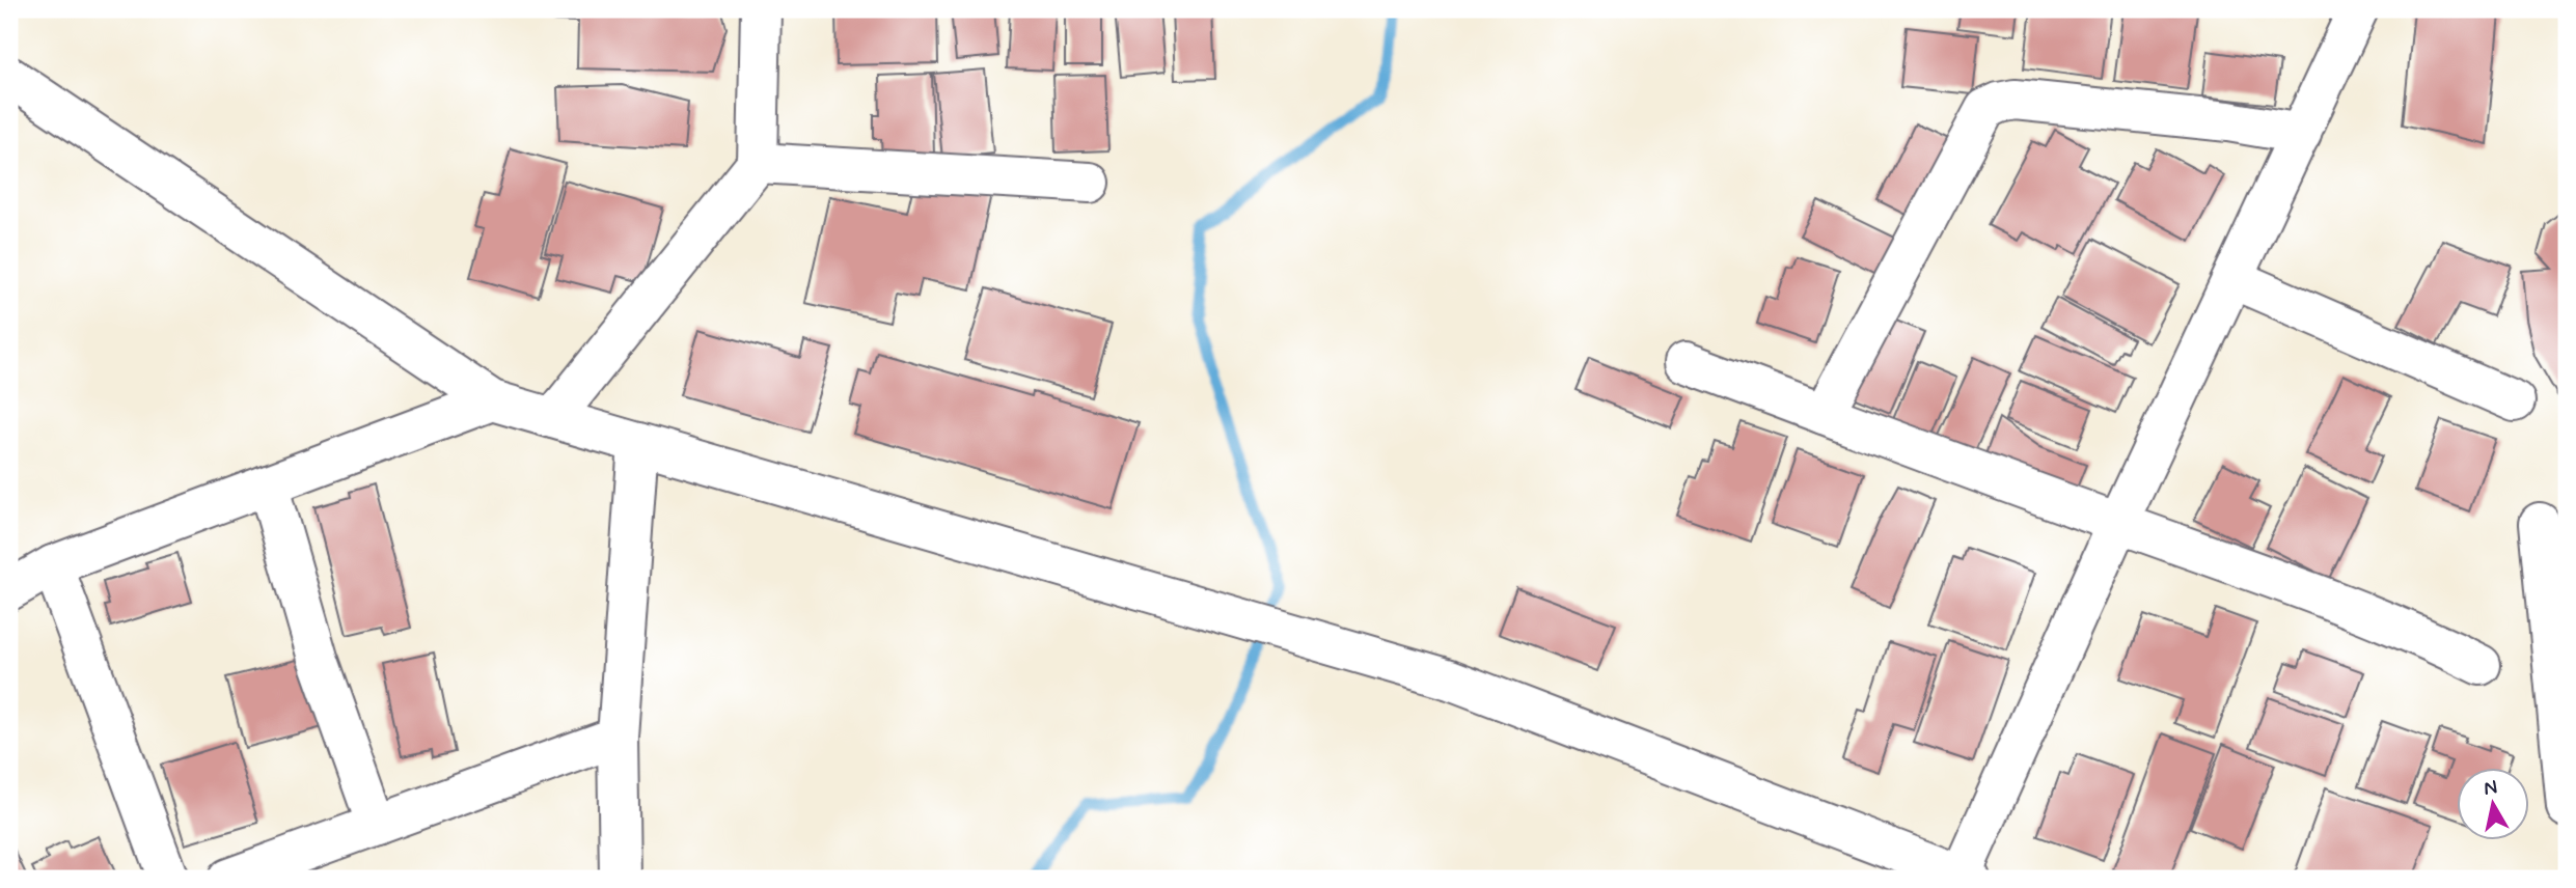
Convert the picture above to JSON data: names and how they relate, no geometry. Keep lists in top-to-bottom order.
{
  "north": "top"
}
